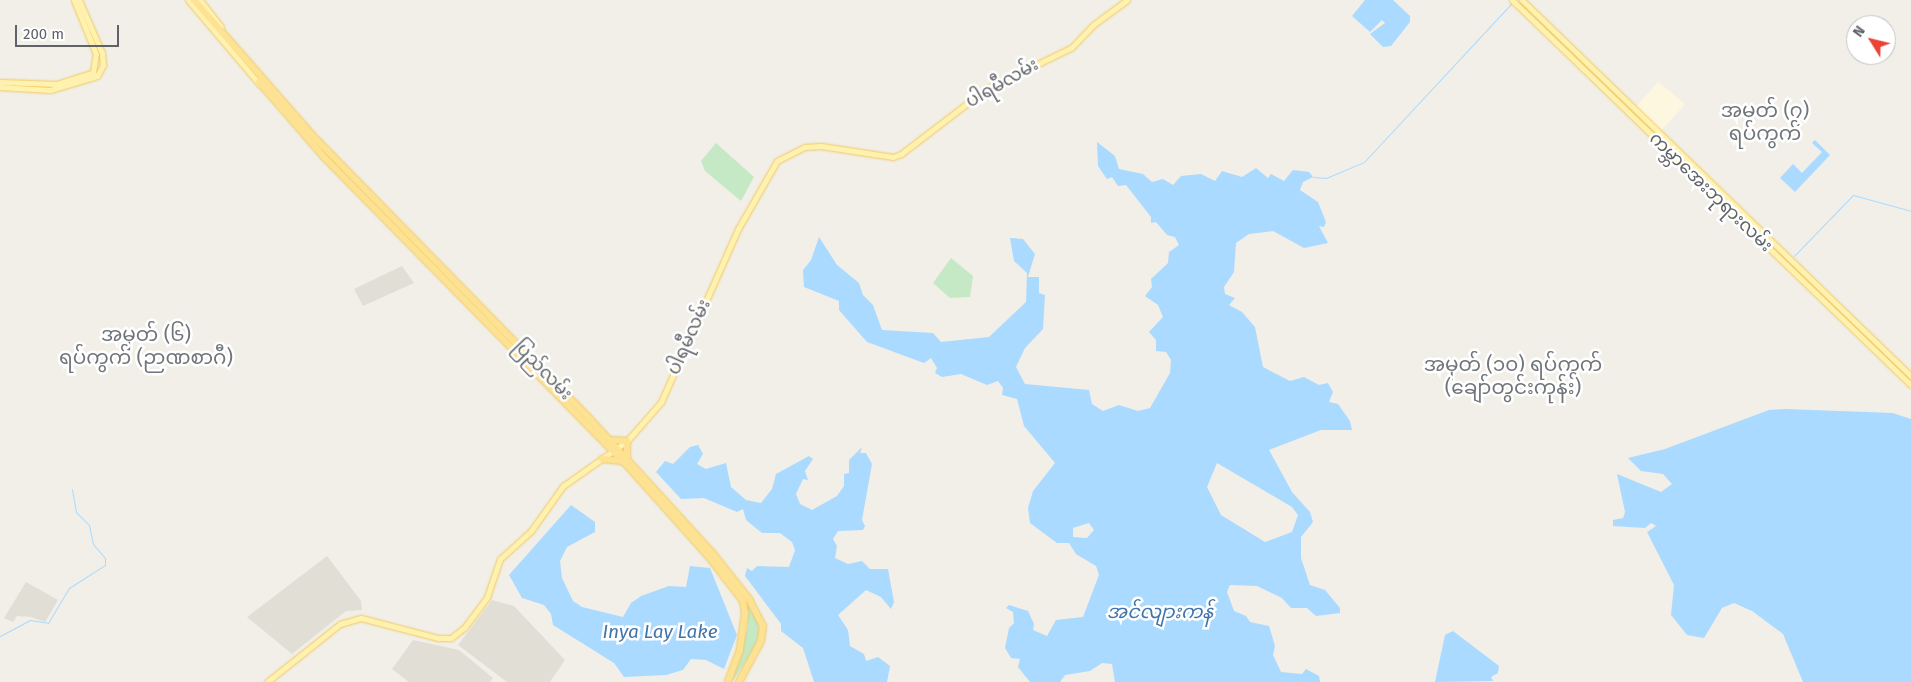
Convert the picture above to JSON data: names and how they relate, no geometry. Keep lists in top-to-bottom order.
{
  "streets": {
    "highway": ["ပြည်လမ်း"],
    "main road": ["ပါရမီလမ်း", "ကမ္ဘာအေးဘုရားလမ်း"]
  },
  "crossings": [
    ["ပါရမီလမ်း", "ပြည်လမ်း"]
  ],
  "districts": ["အမှတ် (၇) ရပ်ကွက်", "အမှတ် (၆) ရပ်ကွက် (ဉာဏစာဂီ)", "အမှတ် (၁၀) ရပ်ကွက် (ချော်တွင်းကုန်း)"],
  "water": ["အင်လျားကန်", "Inya Lay Lake"],
  "scale_bar": "200 m",
  "north": "top left"
}
